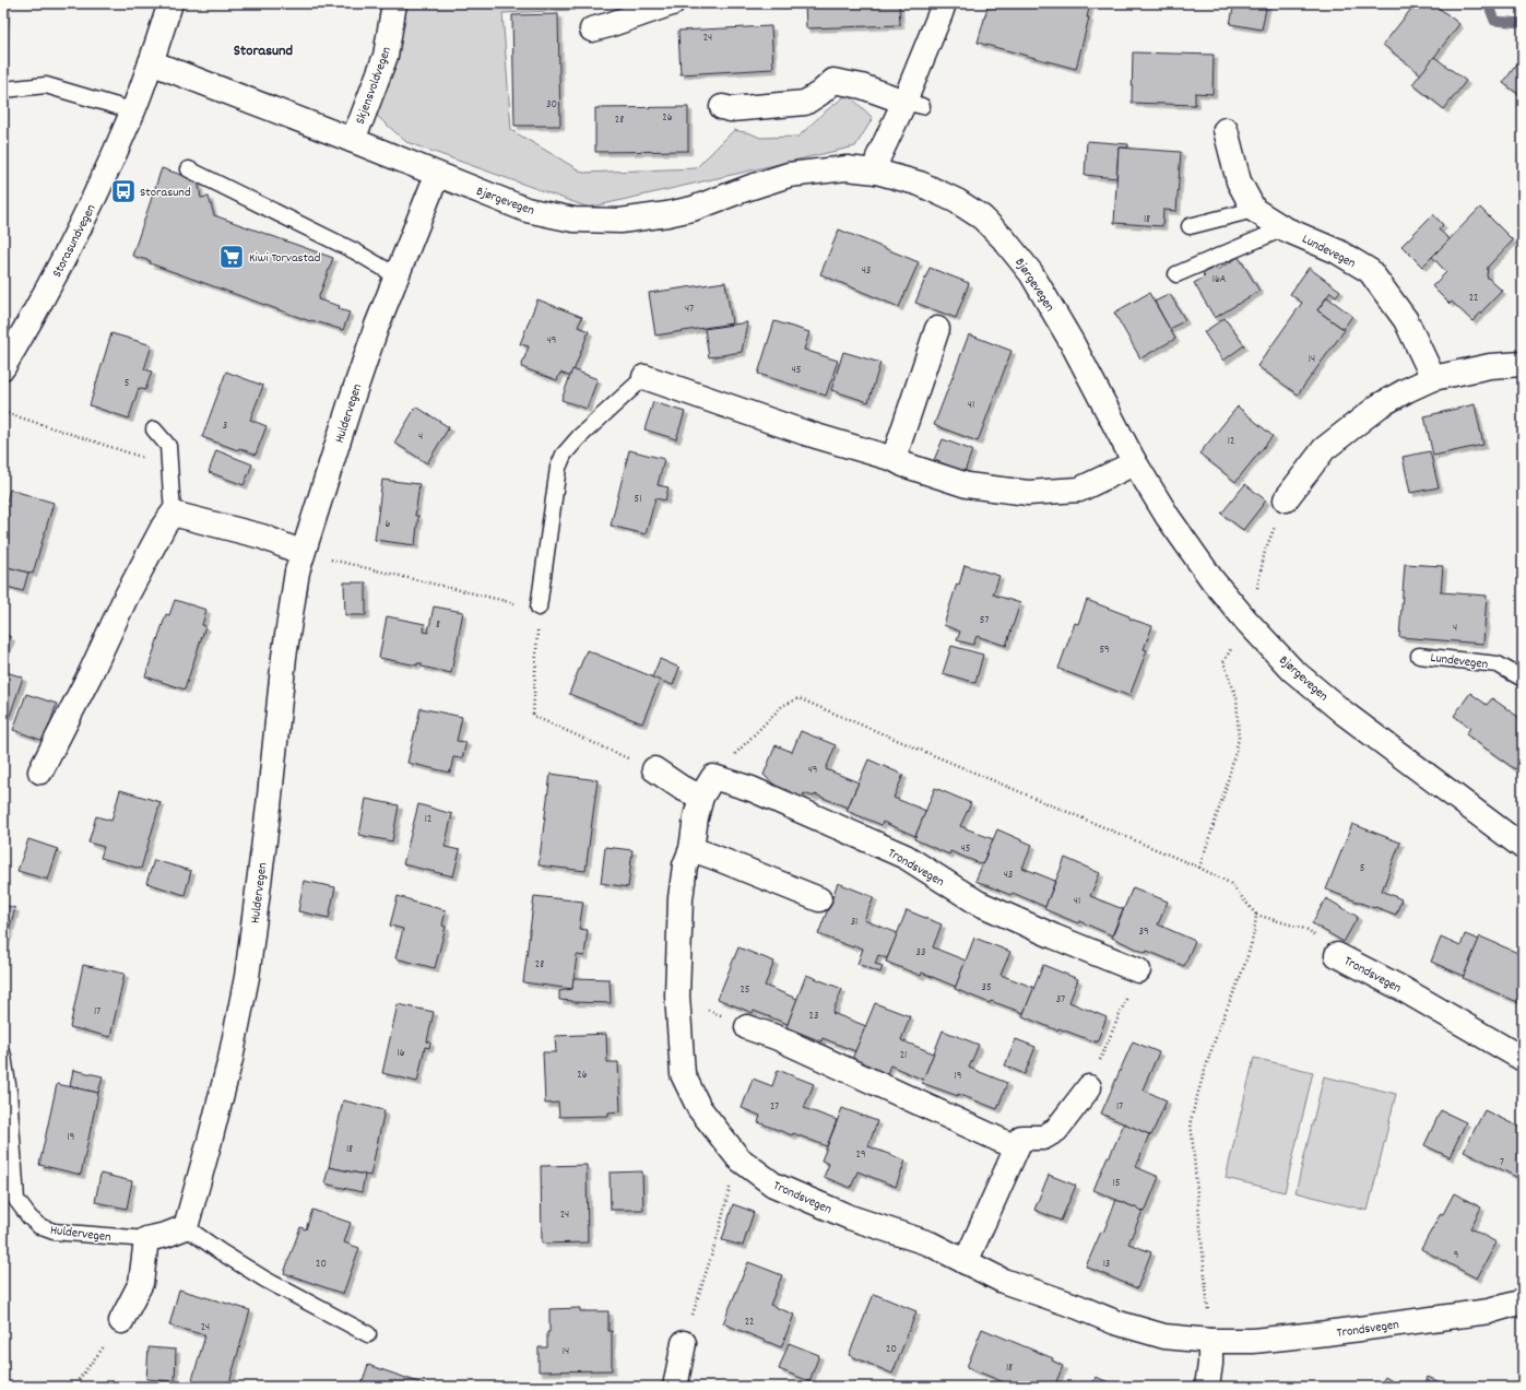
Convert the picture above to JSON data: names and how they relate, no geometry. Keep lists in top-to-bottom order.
{
  "streets": {
    "street": [
      "Skjensvoldvegen",
      "Bjørgevegen",
      "Storasundvegen",
      "Lundevegen",
      "Huldervegen",
      "Trondsvegen"
    ]
  },
  "crossings": [
    ["Skjensvoldvegen", "Bjørgevegen"],
    ["Bjørgevegen", "Storasundvegen"],
    ["Bjørgevegen", "Huldervegen"]
  ],
  "districts": ["Storasund"],
  "places": {
    "bus stop": ["Storasund"],
    "supermarket": ["Kiwi Torvastad"]
  },
  "house_numbers": [
    "24",
    "30",
    "26",
    "28",
    "18",
    "43",
    "16A",
    "22",
    "47",
    "49",
    "14",
    "45",
    "5",
    "41",
    "3",
    "4",
    "12",
    "51",
    "6",
    "57",
    "8",
    "4",
    "59",
    "49",
    "12",
    "45",
    "5",
    "43",
    "41",
    "31",
    "39",
    "33",
    "28",
    "35",
    "25",
    "37",
    "17",
    "23",
    "16",
    "21",
    "26",
    "19",
    "27",
    "17",
    "19",
    "18",
    "29",
    "7",
    "15",
    "24",
    "9",
    "20",
    "13",
    "22",
    "24",
    "20",
    "14",
    "18"
  ]
}
